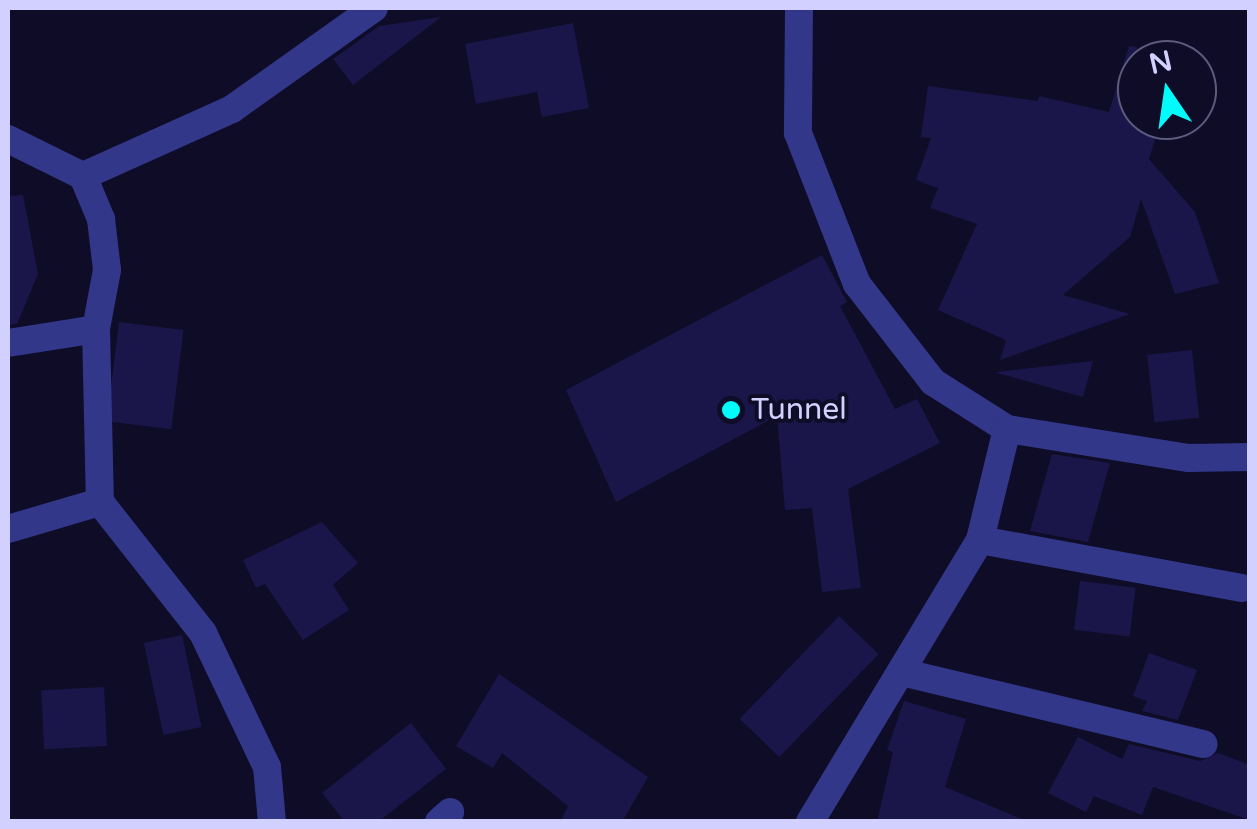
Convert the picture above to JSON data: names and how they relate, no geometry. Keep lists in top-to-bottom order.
{
  "places": ["Tunnel"],
  "north": "top"
}
